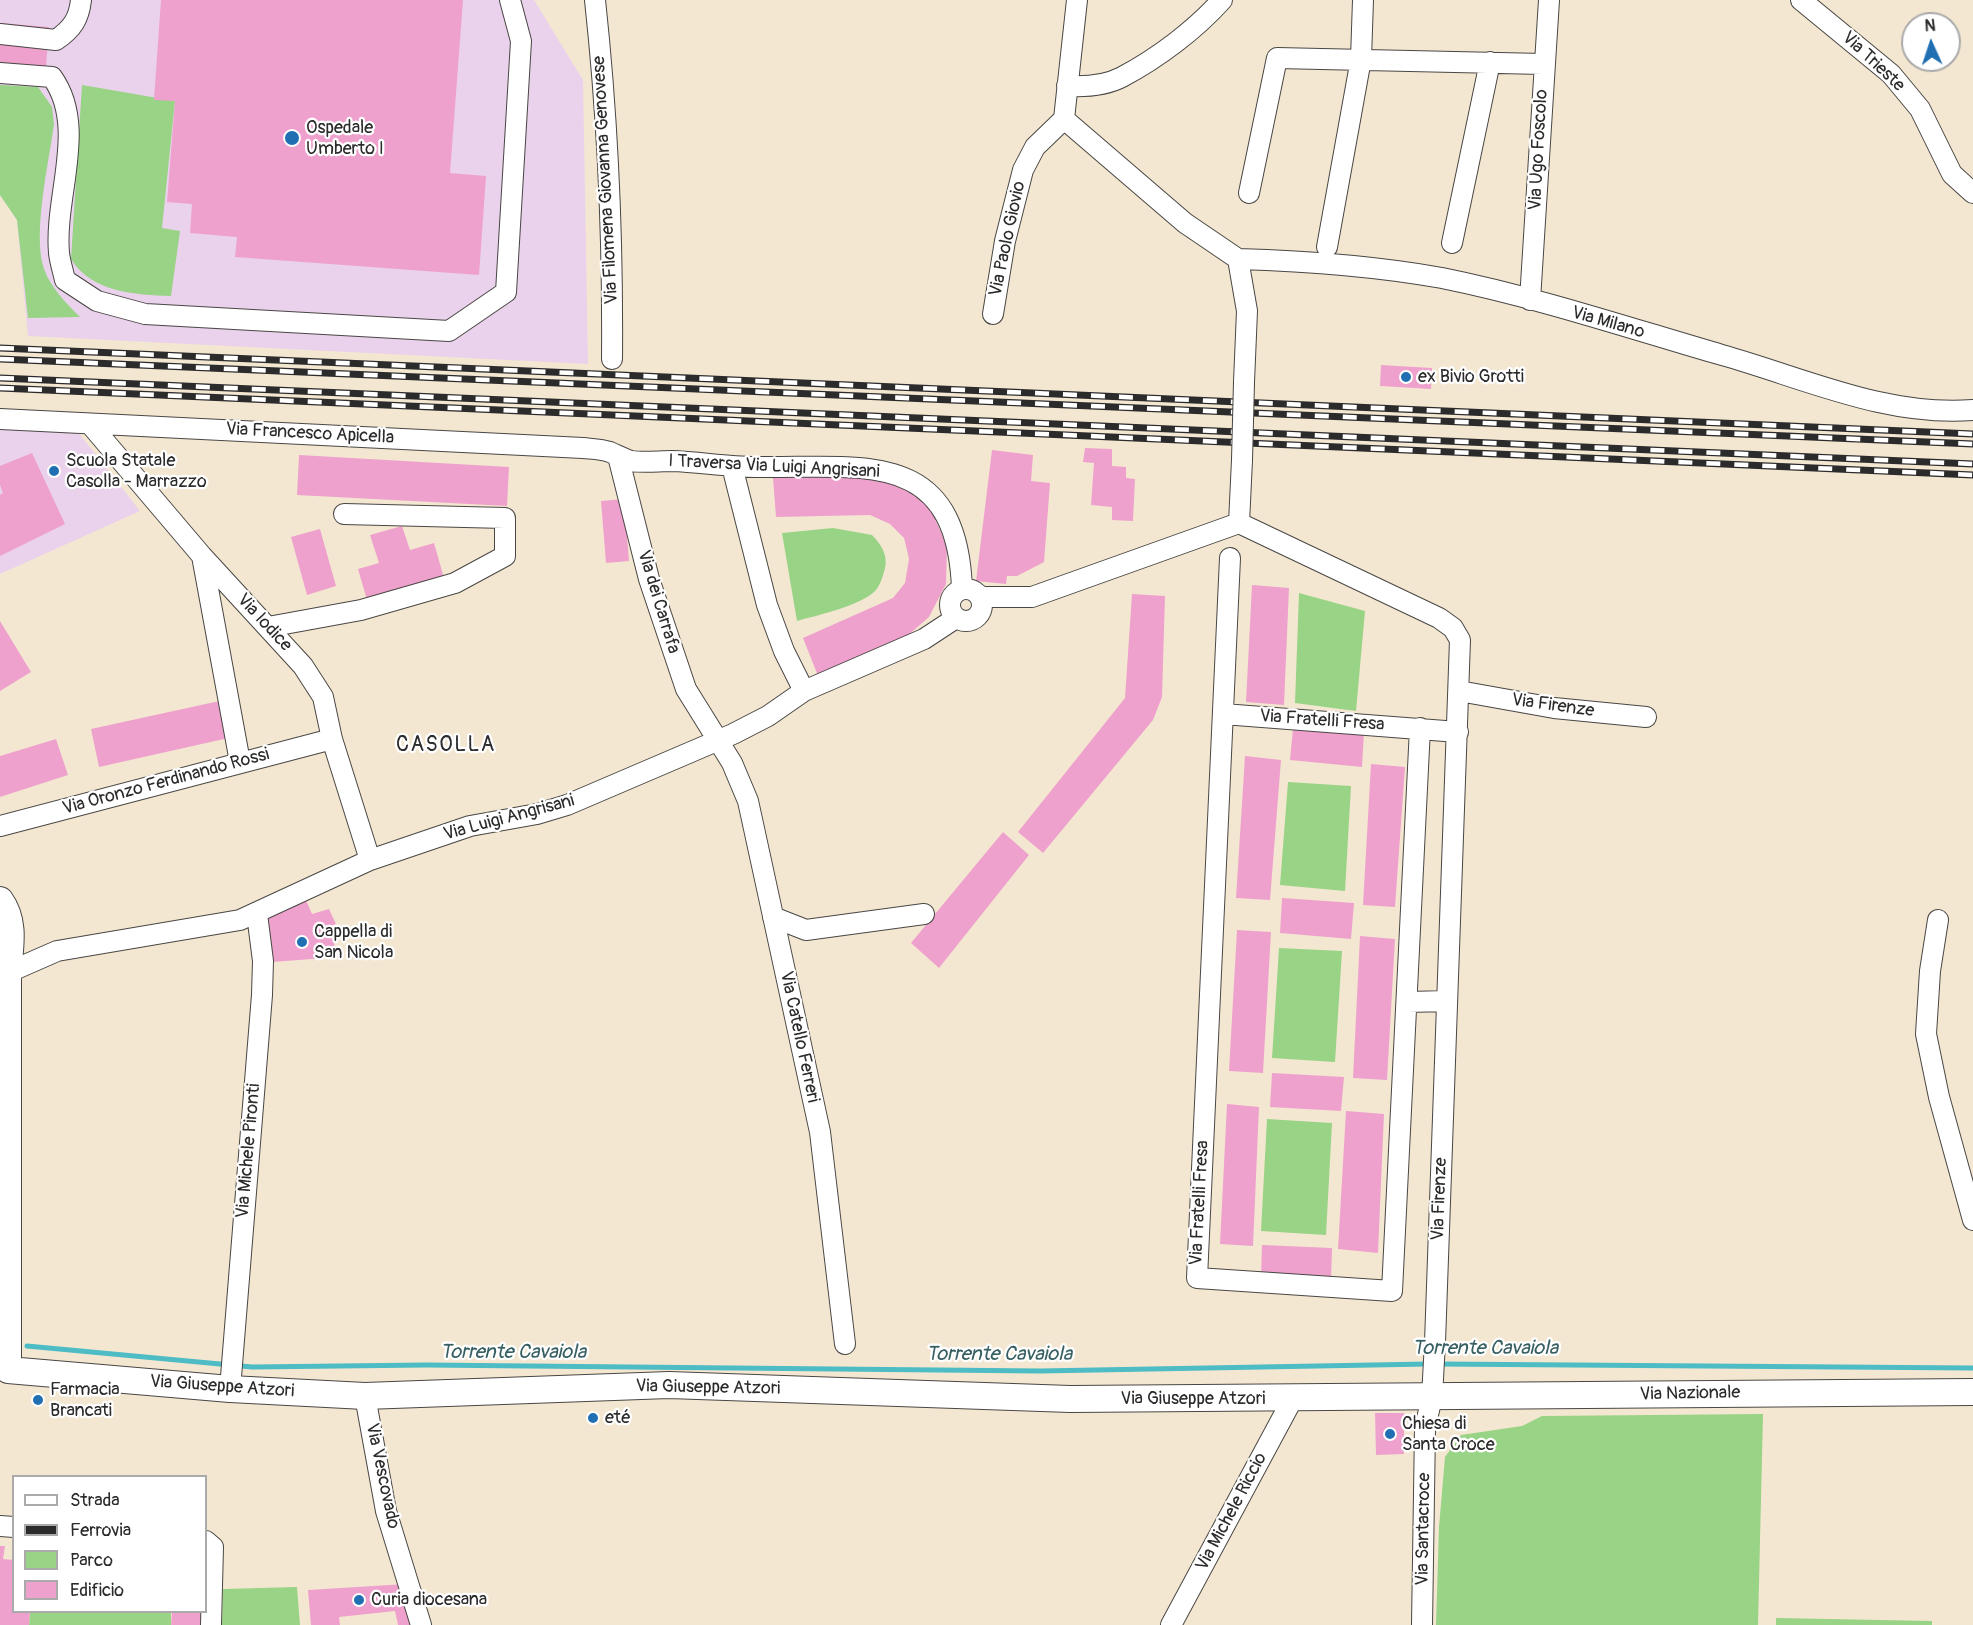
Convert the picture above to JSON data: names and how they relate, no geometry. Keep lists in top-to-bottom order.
{
  "streets": {
    "main road": ["Via Giuseppe Atzori", "Via Nazionale"],
    "street": [
      "Via Trieste",
      "Via Ugo Foscolo",
      "Via Filomena Giovanna Genovese",
      "Via Paolo Giovio",
      "Via Milano",
      "Via Francesco Apicella",
      "I Traversa Via Luigi Angrisani",
      "Via dei Carrafa",
      "Via Iodice",
      "Via Firenze",
      "Via Fratelli Fresa",
      "Via Oronzo Ferdinando Rossi",
      "Via Luigi Angrisani",
      "Via Catello Ferreri",
      "Via Michele Pironti",
      "Via Vescovado",
      "Via Michele Riccio",
      "Via Santacroce"
    ]
  },
  "crossings": [
    ["Via Ugo Foscolo", "Via Milano"],
    ["Via Francesco Apicella", "I Traversa Via Luigi Angrisani"],
    ["Via Francesco Apicella", "Via dei Carrafa"],
    ["Via Francesco Apicella", "Via Iodice"],
    ["I Traversa Via Luigi Angrisani", "Via dei Carrafa"],
    ["I Traversa Via Luigi Angrisani", "Via Luigi Angrisani"],
    ["Via dei Carrafa", "Via Luigi Angrisani"],
    ["Via dei Carrafa", "Via Catello Ferreri"],
    ["Via Iodice", "Via Oronzo Ferdinando Rossi"],
    ["Via Iodice", "Via Luigi Angrisani"],
    ["Via Firenze", "Via Fratelli Fresa"],
    ["Via Firenze", "Via Giuseppe Atzori"],
    ["Via Firenze", "Via Nazionale"],
    ["Via Firenze", "Via Santacroce"],
    ["Via Luigi Angrisani", "Via Catello Ferreri"],
    ["Via Luigi Angrisani", "Via Michele Pironti"],
    ["Via Michele Pironti", "Via Giuseppe Atzori"],
    ["Via Giuseppe Atzori", "Via Nazionale"],
    ["Via Giuseppe Atzori", "Via Vescovado"],
    ["Via Giuseppe Atzori", "Via Michele Riccio"],
    ["Via Giuseppe Atzori", "Via Santacroce"],
    ["Via Nazionale", "Via Santacroce"]
  ],
  "districts": ["CASOLLA"],
  "water": ["Torrente Cavaiola"],
  "places": [
    "Ospedale Umberto I",
    "ex Bivio Grotti",
    "Scuola Statale Casolla - Marrazzo",
    "Cappella di San Nicola",
    "Farmacia Brancati",
    "eté",
    "Chiesa di Santa Croce",
    "Curia diocesana"
  ],
  "legend": [
    "Strada",
    "Ferrovia",
    "Parco",
    "Edificio"
  ],
  "north": "top"
}
